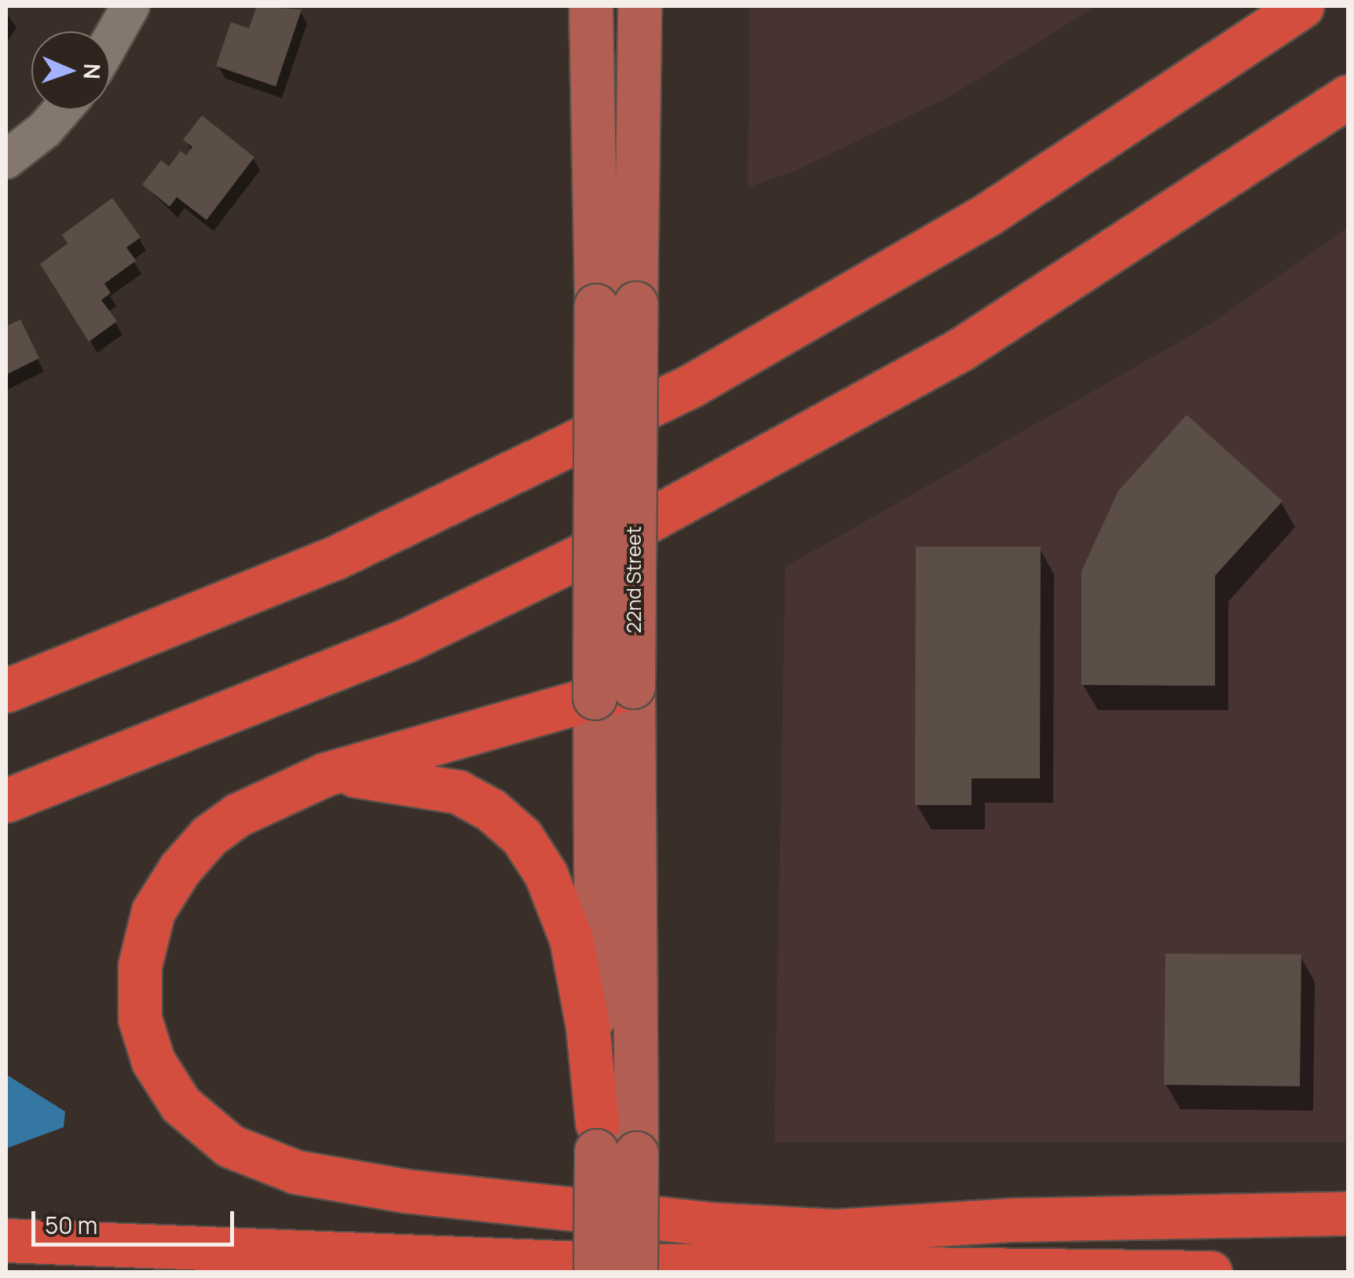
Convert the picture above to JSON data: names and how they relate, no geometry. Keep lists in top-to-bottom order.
{
  "streets": {
    "main road": ["22nd Street"]
  },
  "scale_bar": "50 m",
  "north": "right"
}
